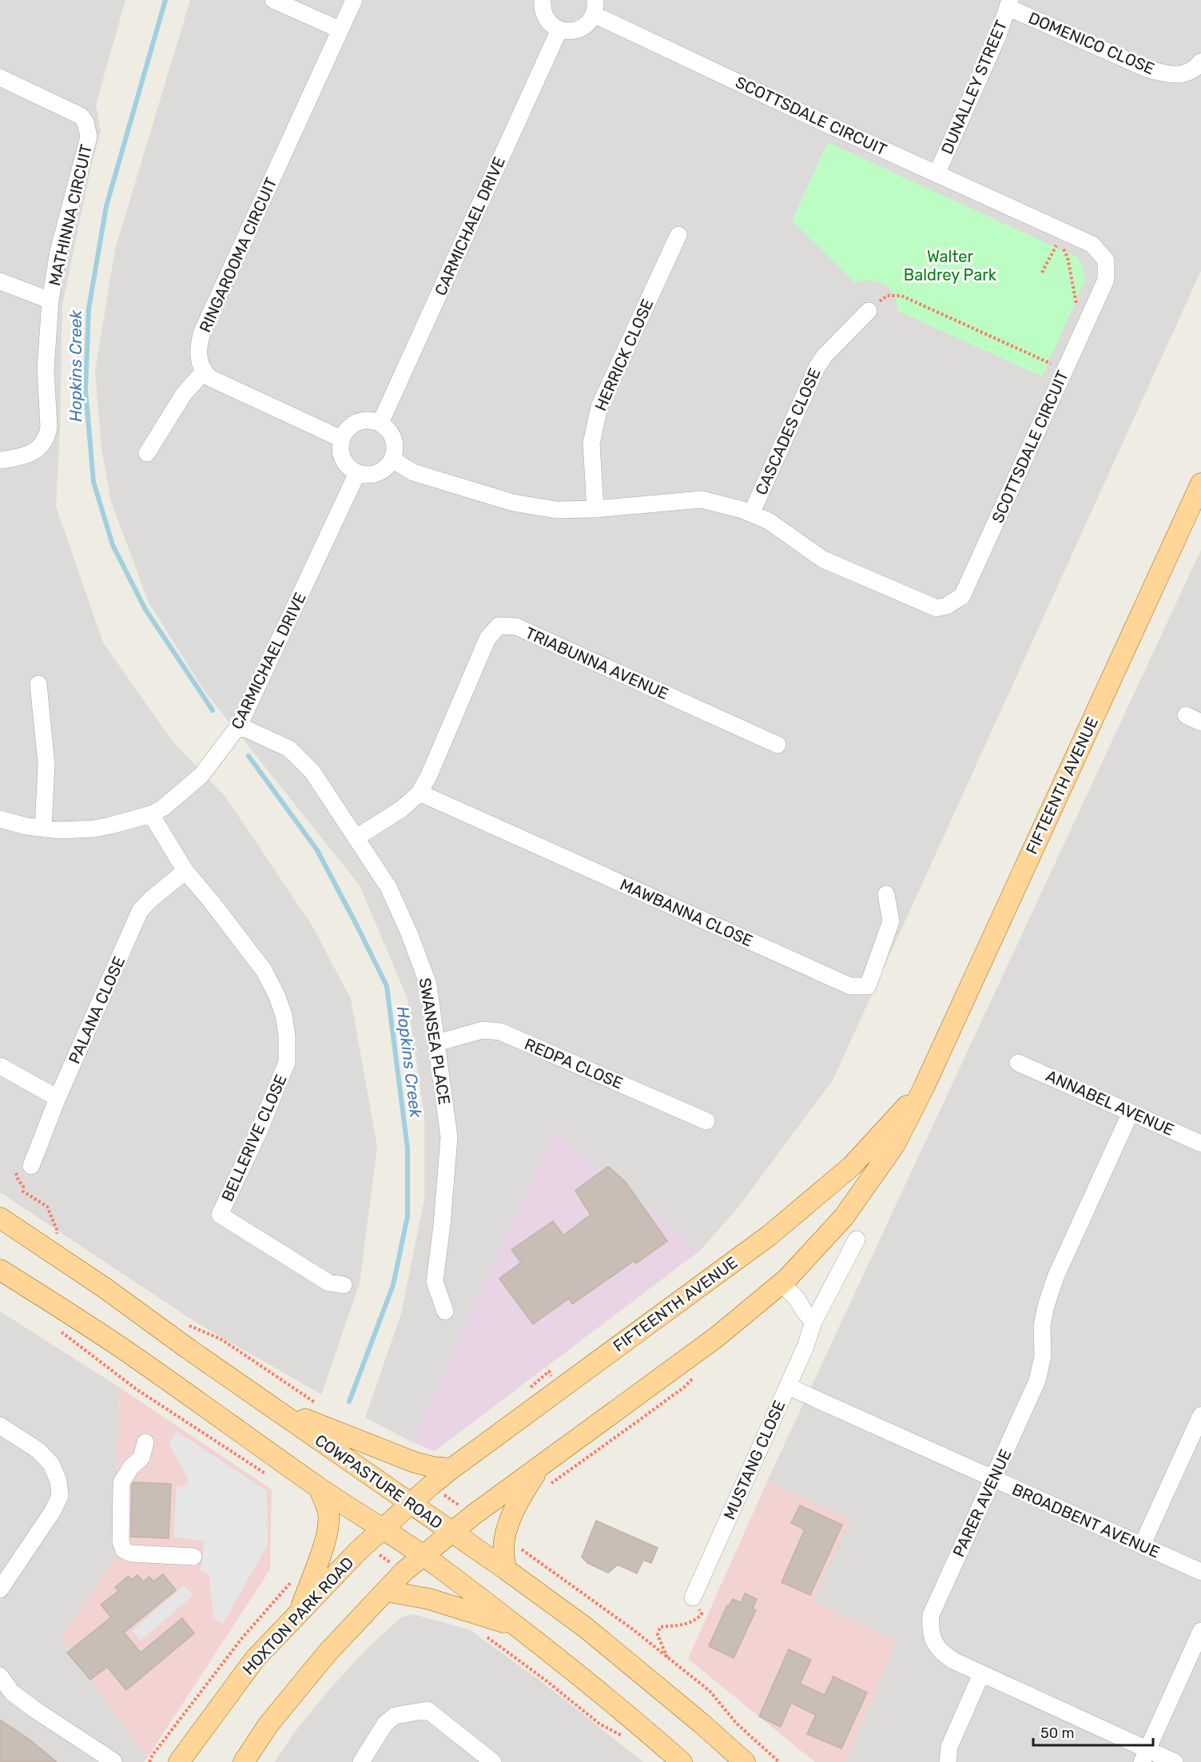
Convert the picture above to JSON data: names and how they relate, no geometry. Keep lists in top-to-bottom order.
{
  "streets": {
    "main road": ["FIFTEENTH AVENUE", "COWPASTURE ROAD", "HOXTON PARK ROAD"],
    "street": [
      "DOMENICO CLOSE",
      "DUNALLEY STREET",
      "SCOTTSDALE CIRCUIT",
      "MATHINNA CIRCUIT",
      "CARMICHAEL DRIVE",
      "RINGAROOMA CIRCUIT",
      "HERRICK CLOSE",
      "CASCADES CLOSE",
      "TRIABUNNA AVENUE",
      "MAWBANNA CLOSE",
      "PALANA CLOSE",
      "SWANSEA PLACE",
      "REDPA CLOSE",
      "ANNABEL AVENUE",
      "BELLERIVE CLOSE",
      "MUSTANG CLOSE",
      "PARER AVENUE",
      "BROADBENT AVENUE"
    ]
  },
  "crossings": [
    ["DOMENICO CLOSE", "DUNALLEY STREET"],
    ["DUNALLEY STREET", "SCOTTSDALE CIRCUIT"],
    ["SCOTTSDALE CIRCUIT", "CARMICHAEL DRIVE"],
    ["SCOTTSDALE CIRCUIT", "HERRICK CLOSE"],
    ["SCOTTSDALE CIRCUIT", "CASCADES CLOSE"],
    ["CARMICHAEL DRIVE", "SWANSEA PLACE"],
    ["CARMICHAEL DRIVE", "BELLERIVE CLOSE"],
    ["TRIABUNNA AVENUE", "MAWBANNA CLOSE"],
    ["TRIABUNNA AVENUE", "SWANSEA PLACE"],
    ["FIFTEENTH AVENUE", "COWPASTURE ROAD"],
    ["FIFTEENTH AVENUE", "HOXTON PARK ROAD"],
    ["PALANA CLOSE", "BELLERIVE CLOSE"],
    ["SWANSEA PLACE", "REDPA CLOSE"],
    ["ANNABEL AVENUE", "PARER AVENUE"],
    ["MUSTANG CLOSE", "BROADBENT AVENUE"],
    ["COWPASTURE ROAD", "HOXTON PARK ROAD"],
    ["PARER AVENUE", "BROADBENT AVENUE"]
  ],
  "water": ["Hopkins Creek"],
  "parks": ["Walter Baldrey Park"],
  "scale_bar": "50 m"
}
